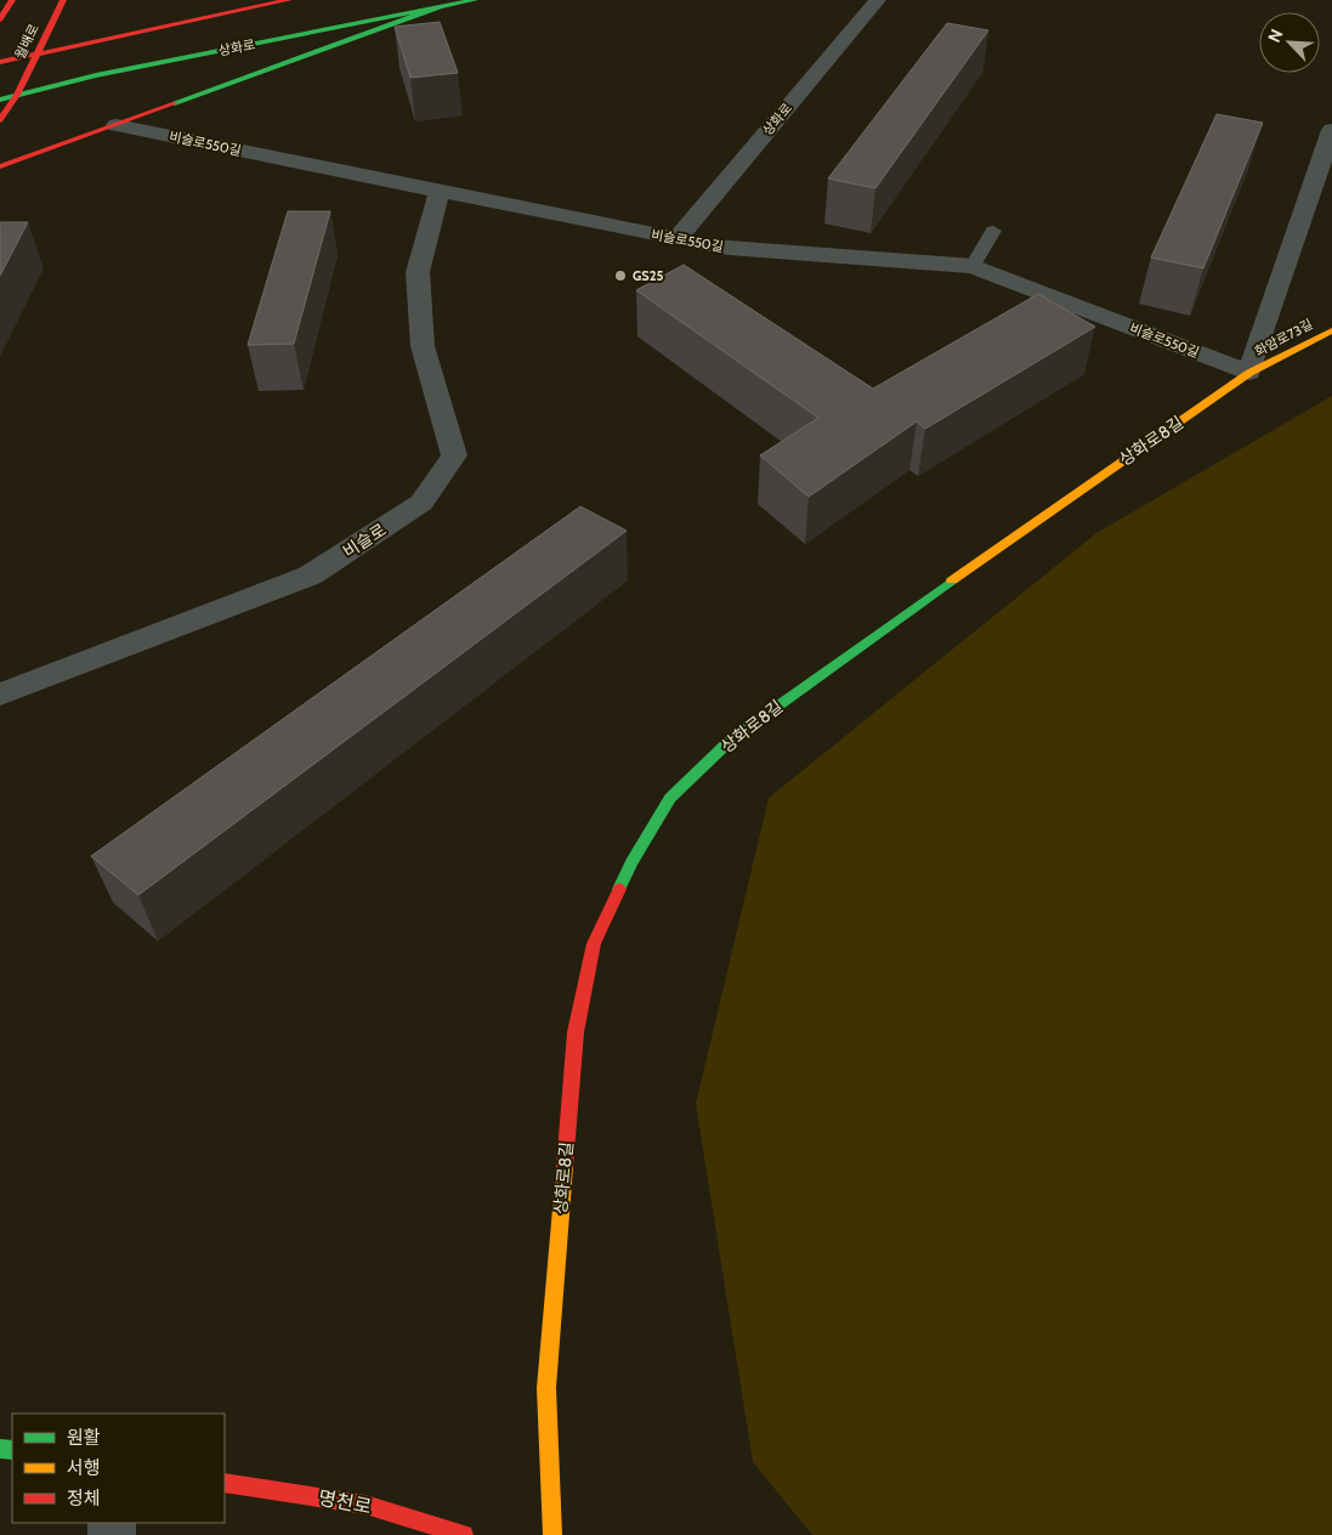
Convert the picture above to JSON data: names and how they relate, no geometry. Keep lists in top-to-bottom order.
{
  "streets": {
    "main road": [
      "월배로",
      "상화로",
      "화암로73길",
      "상화로8길",
      "명천로"
    ],
    "street": ["비슬로550길", "비슬로"]
  },
  "crossings": [
    ["월배로", "상화로"],
    ["상화로", "비슬로550길"],
    ["비슬로550길", "화암로73길"],
    ["비슬로550길", "상화로8길"],
    ["비슬로550길", "비슬로"],
    ["화암로73길", "상화로8길"]
  ],
  "places": ["GS25"],
  "legend": ["원활", "서행", "정체"],
  "north": "top left"
}
